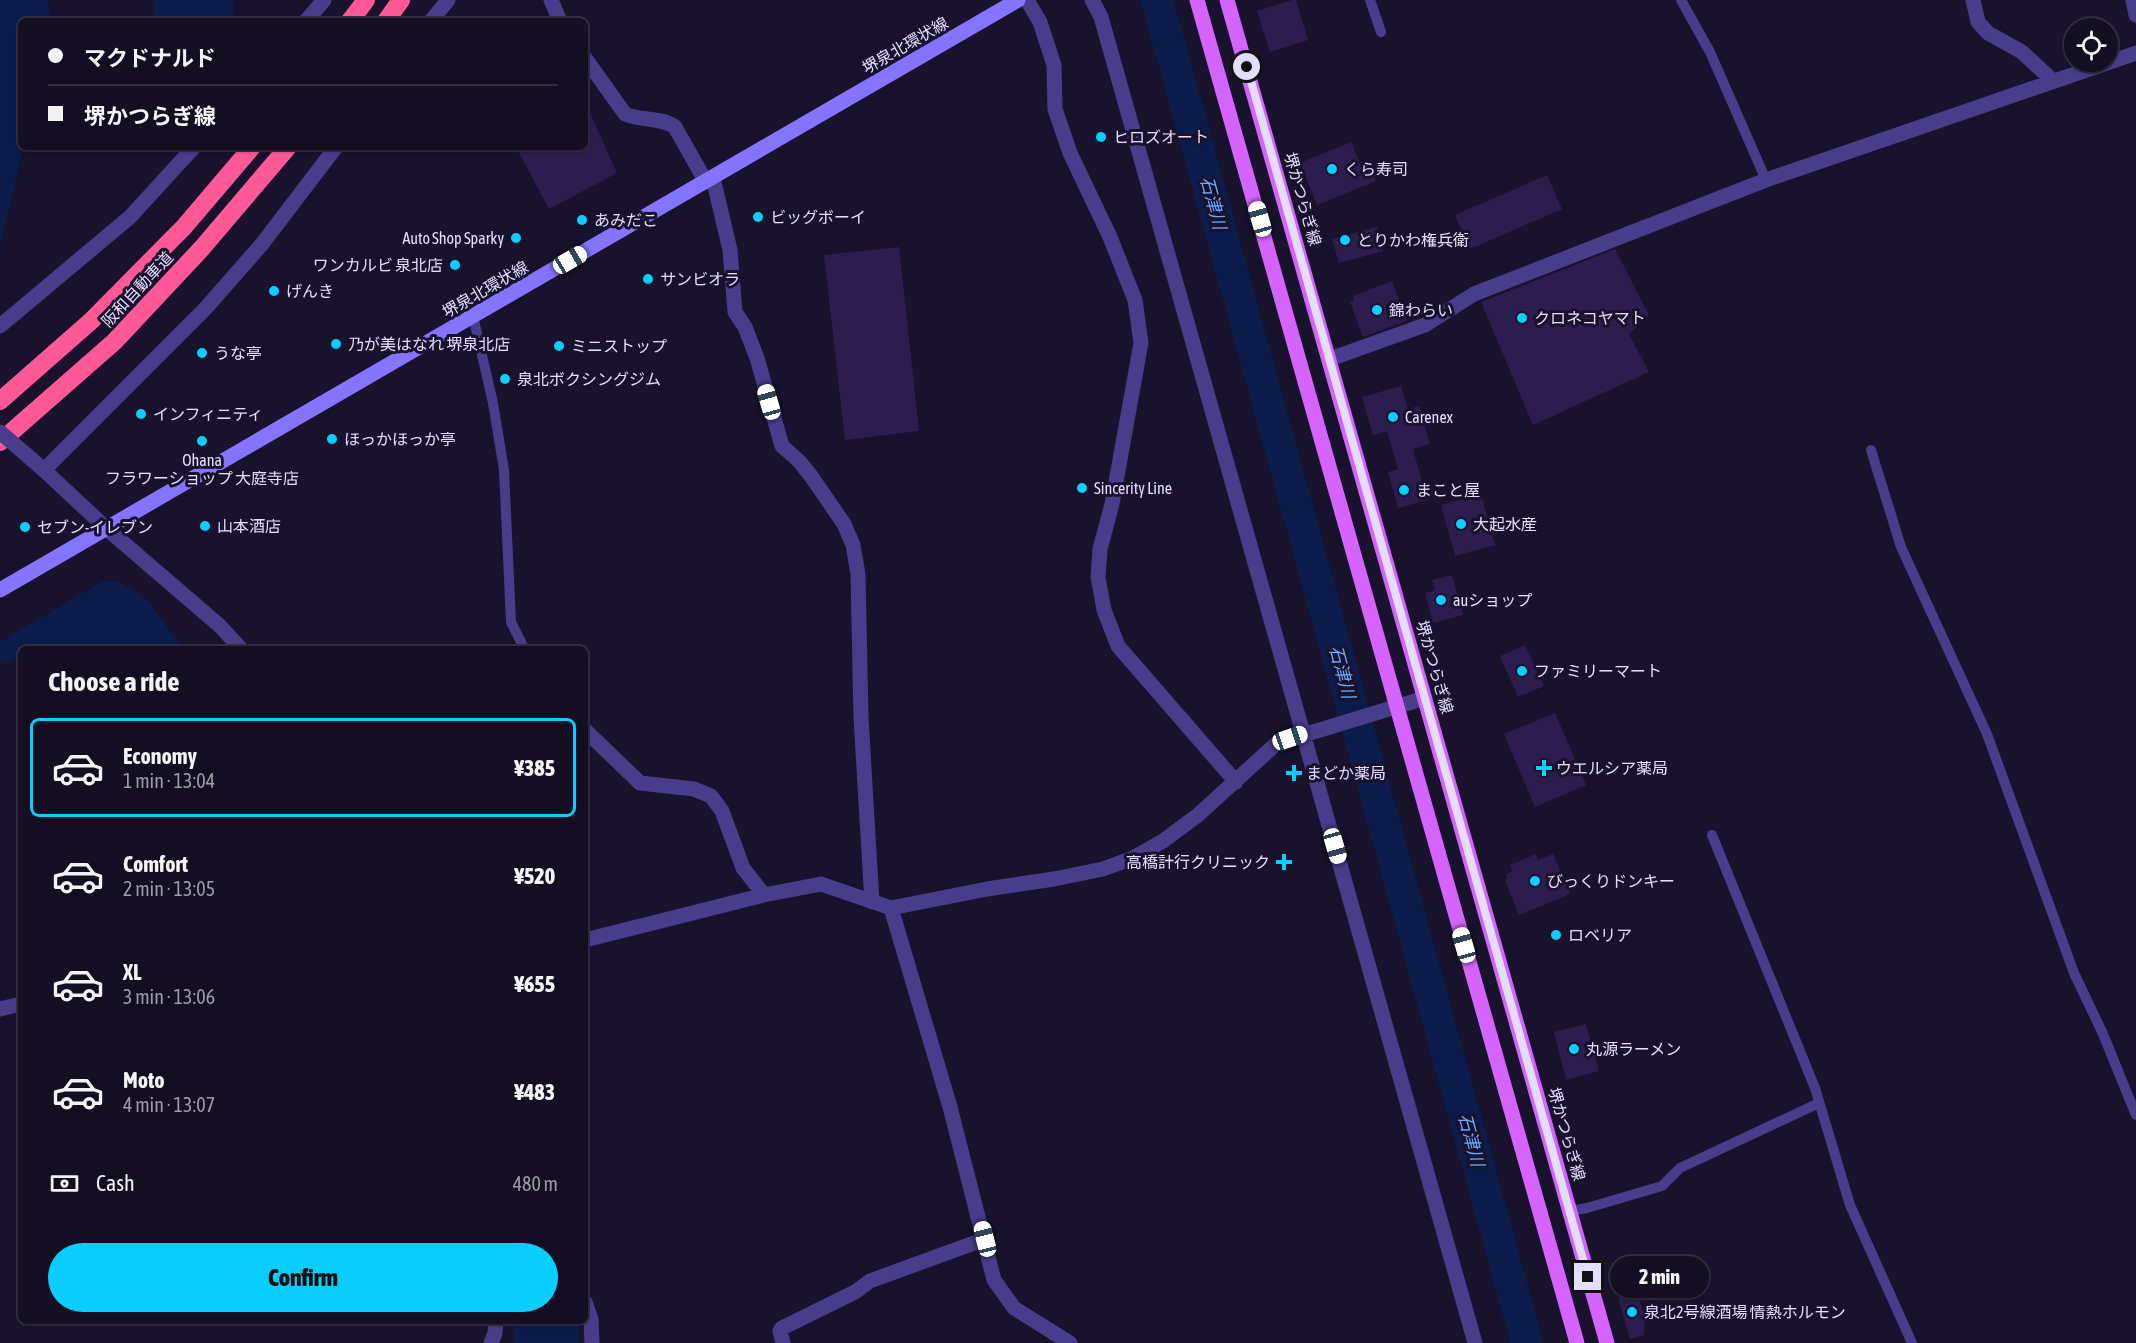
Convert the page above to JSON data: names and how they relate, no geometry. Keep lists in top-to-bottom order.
{
  "streets": {
    "highway": ["阪和自動車道"],
    "main road": ["堺泉北環状線", "堺かつらぎ線"]
  },
  "water": ["石津川"],
  "places": {
    "other": [
      "ヒロズオート",
      "くら寿司",
      "ビッグボーイ",
      "あみだこ",
      "Auto Shop Sparky",
      "とりかわ権兵衛",
      "ワンカルビ 泉北店",
      "サンビオラ",
      "げんき",
      "錦わらい",
      "クロネコヤマト",
      "乃が美はなれ 堺泉北店",
      "ミニストップ",
      "うな亭",
      "泉北ボクシングジム",
      "インフィニティ",
      "Carenex",
      "ほっかほっか亭",
      "Ohana フラワーショップ 大庭寺店",
      "Sincerity Line",
      "まこと屋",
      "大起水産",
      "山本酒店",
      "セブン-イレブン",
      "auショップ",
      "ファミリーマート",
      "びっくりドンキー",
      "ロベリア",
      "丸源ラーメン",
      "泉北2号線酒場 情熱ホルモン"
    ],
    "health": ["ウエルシア薬局", "まどか薬局", "高橋計行クリニック"]
  },
  "page": {
    "banner": ["マクドナルド", "堺かつらぎ線"],
    "heading": "Choose a ride",
    "list": [
      {
        "name": "Economy",
        "note": "1 min · 13:04",
        "value": "¥385"
      },
      {
        "name": "Comfort",
        "note": "2 min · 13:05",
        "value": "¥520"
      },
      {
        "name": "XL",
        "note": "3 min · 13:06",
        "value": "¥655"
      },
      {
        "name": "Moto",
        "note": "4 min · 13:07",
        "value": "¥483"
      }
    ],
    "pay": ["Cash", "480 m"],
    "buttons": "Confirm",
    "bubble": "2 min"
  }
}
